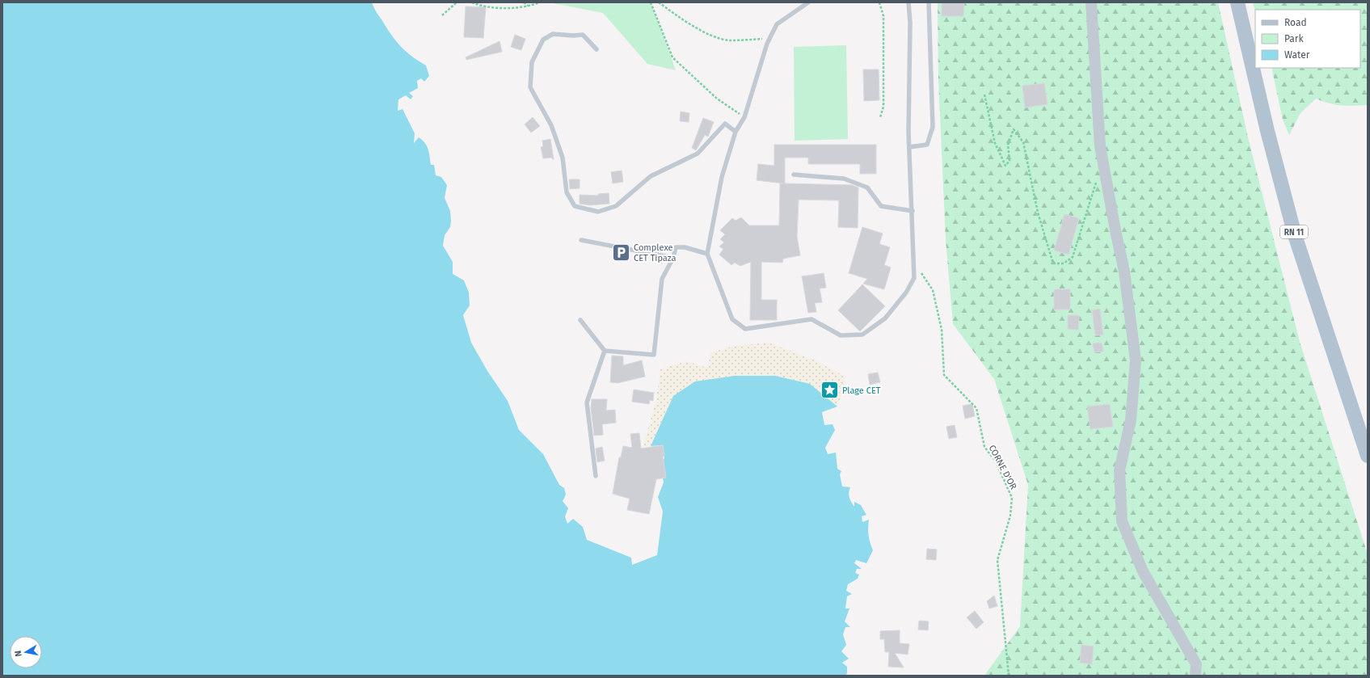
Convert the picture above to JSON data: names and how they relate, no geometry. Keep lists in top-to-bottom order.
{
  "streets": {
    "main road": ["RN 11"],
    "path": ["CORNE D'OR"]
  },
  "places": {
    "parking": ["Complexe CET Tipaza"],
    "place": ["Plage CET"]
  },
  "legend": ["Road", "Park", "Water"],
  "north": "left"
}
